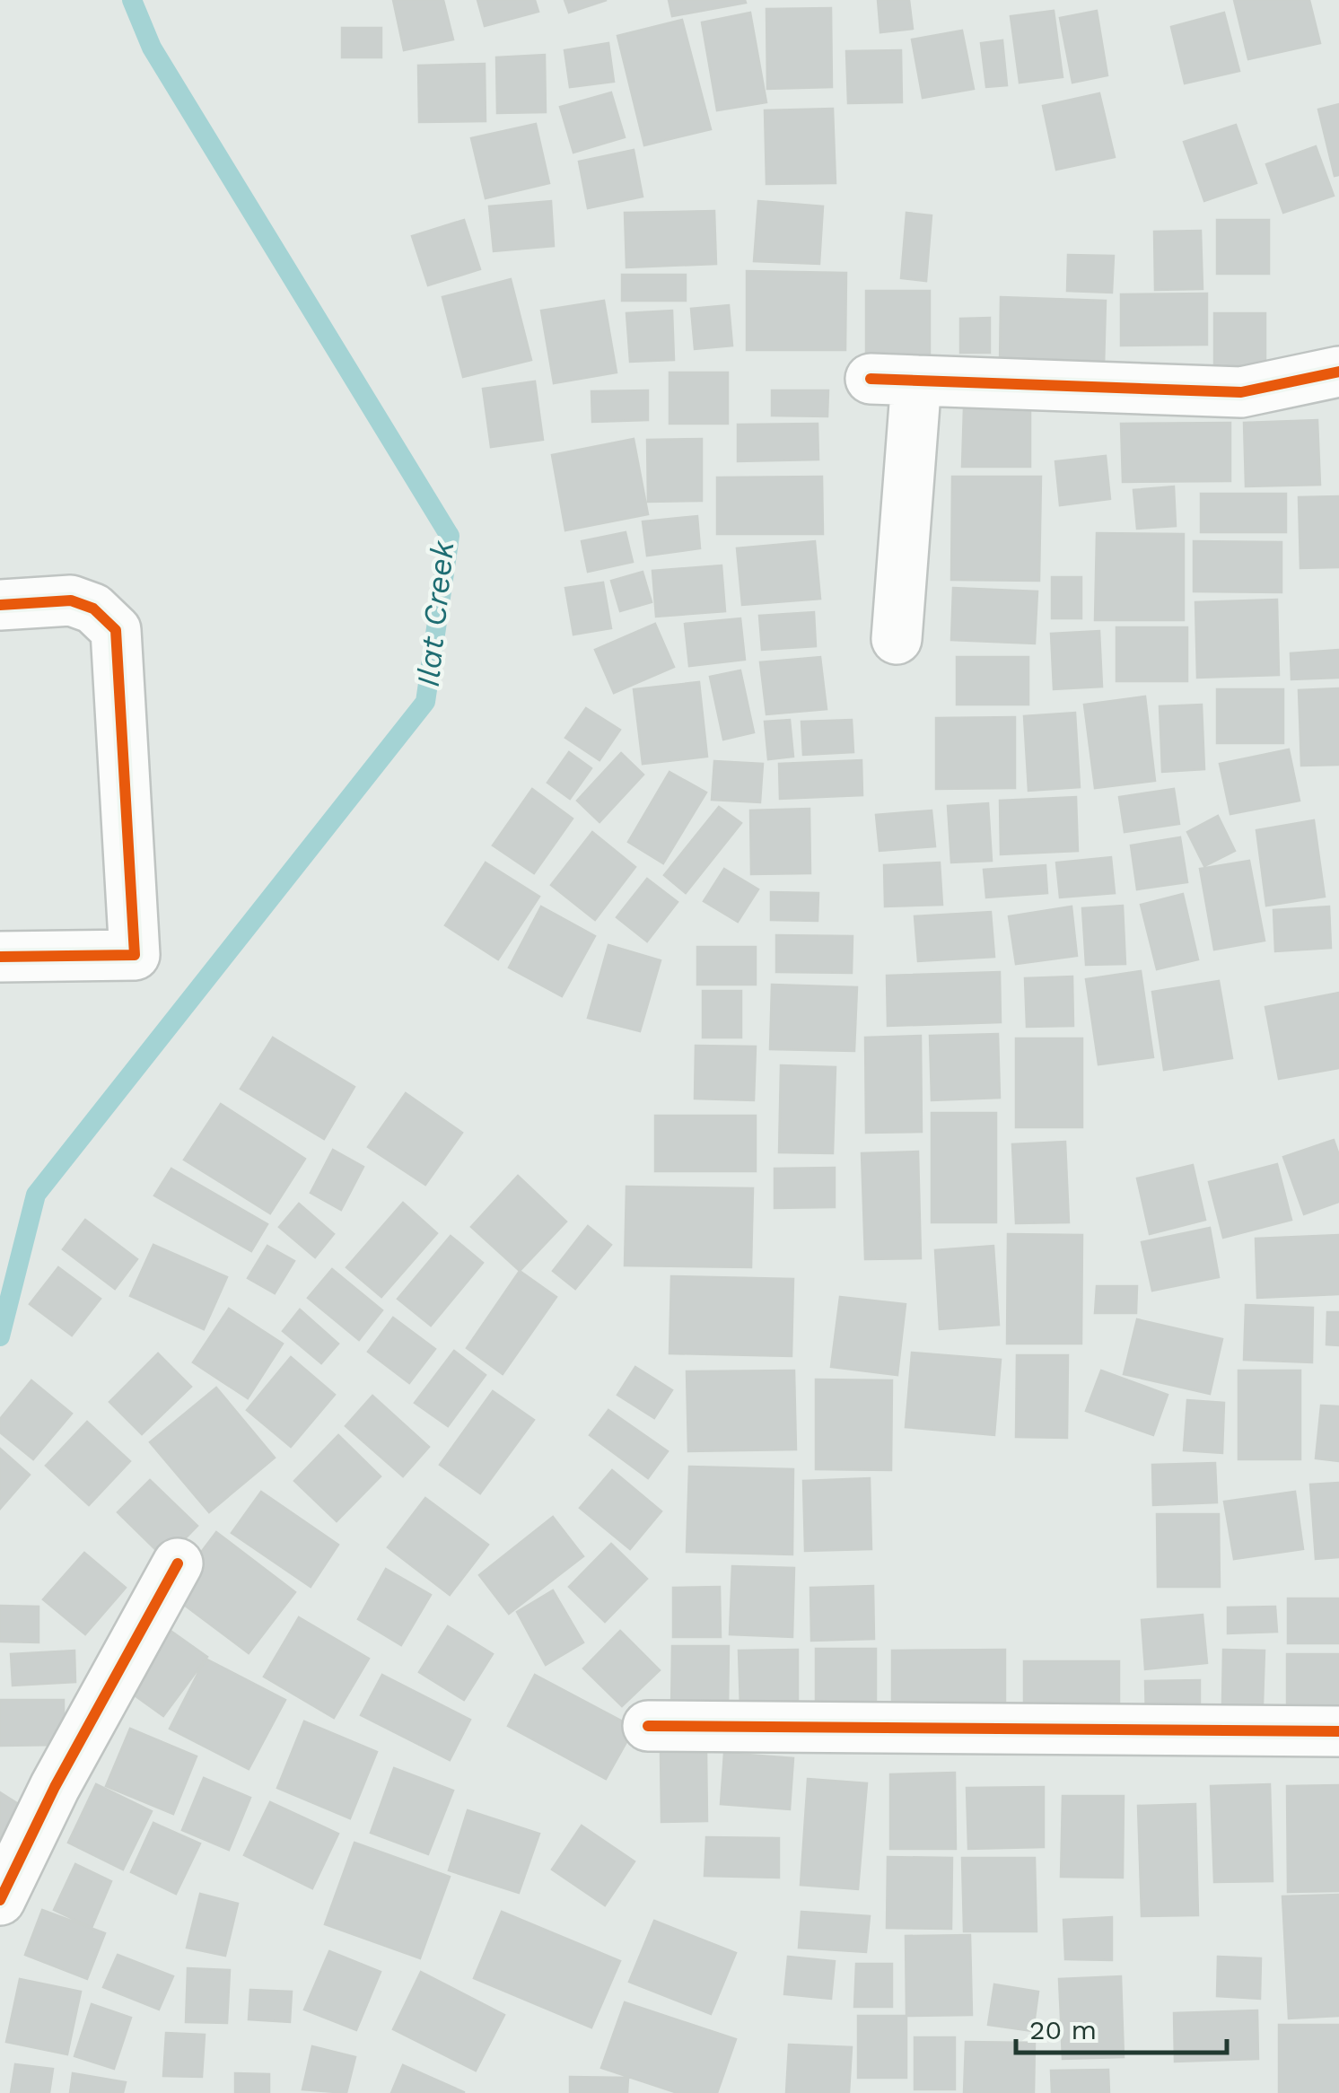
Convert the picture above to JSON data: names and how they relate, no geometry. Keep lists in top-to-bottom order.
{
  "water": ["Ilat Creek"],
  "scale_bar": "20 m"
}
